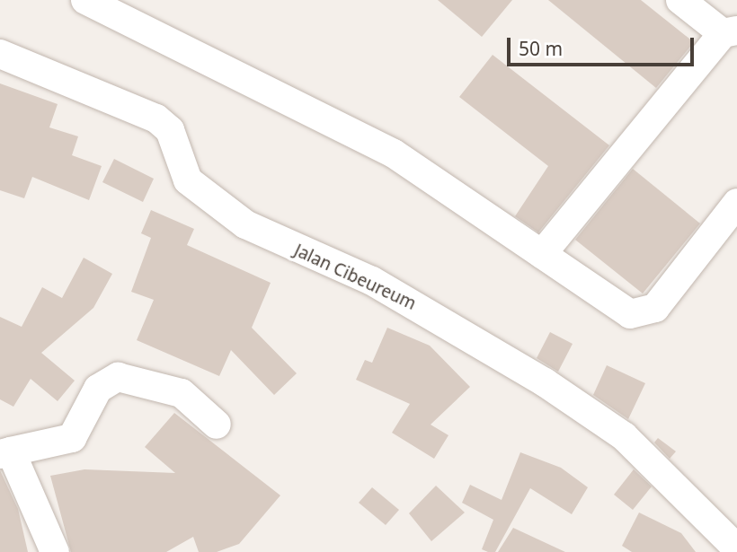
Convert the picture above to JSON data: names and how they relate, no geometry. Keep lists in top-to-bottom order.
{
  "streets": {
    "street": ["Jalan Cibeureum"]
  },
  "scale_bar": "50 m"
}
